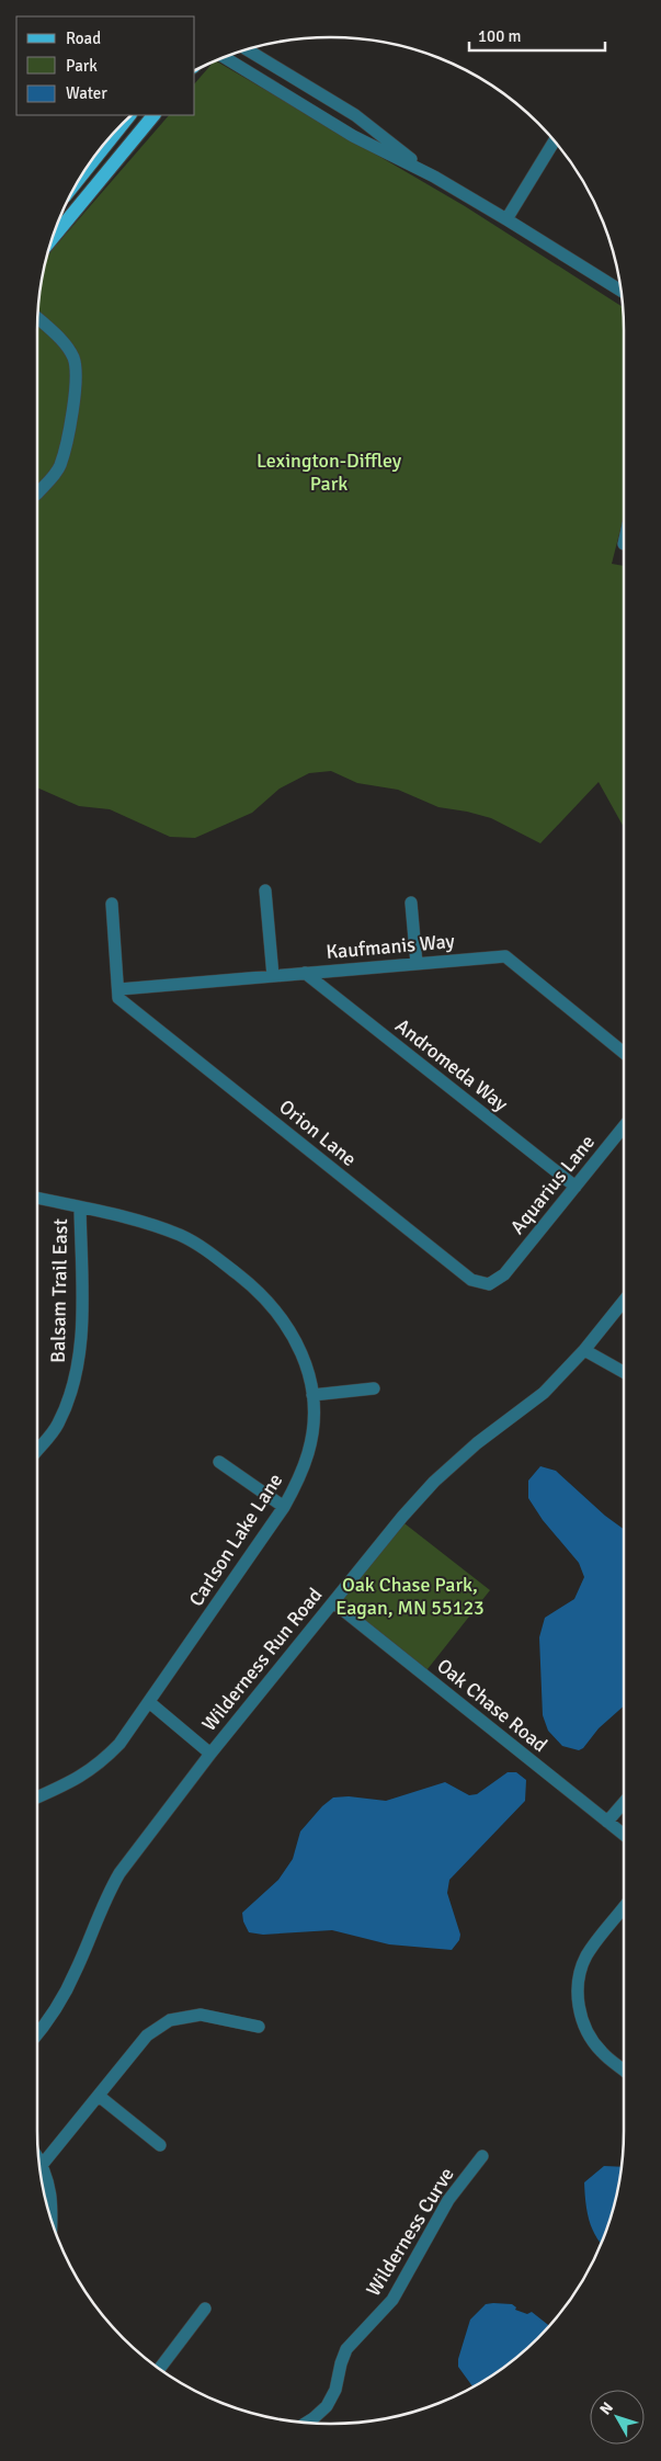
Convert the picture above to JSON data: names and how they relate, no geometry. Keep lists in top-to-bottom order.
{
  "streets": {
    "street": [
      "Kaufmanis Way",
      "Andromeda Way",
      "Orion Lane",
      "Aquarius Lane",
      "Balsam Trail East",
      "Carlson Lake Lane",
      "Wilderness Run Road",
      "Oak Chase Road",
      "Wilderness Curve"
    ]
  },
  "crossings": [
    ["Kaufmanis Way", "Andromeda Way"],
    ["Kaufmanis Way", "Orion Lane"],
    ["Andromeda Way", "Aquarius Lane"],
    ["Orion Lane", "Aquarius Lane"],
    ["Balsam Trail East", "Carlson Lake Lane"],
    ["Wilderness Run Road", "Oak Chase Road"]
  ],
  "parks": ["Lexington-Diffley Park", "Oak Chase Park, Eagan, MN 55123"],
  "legend": ["Road", "Park", "Water"],
  "scale_bar": "100 m",
  "north": "top left"
}
